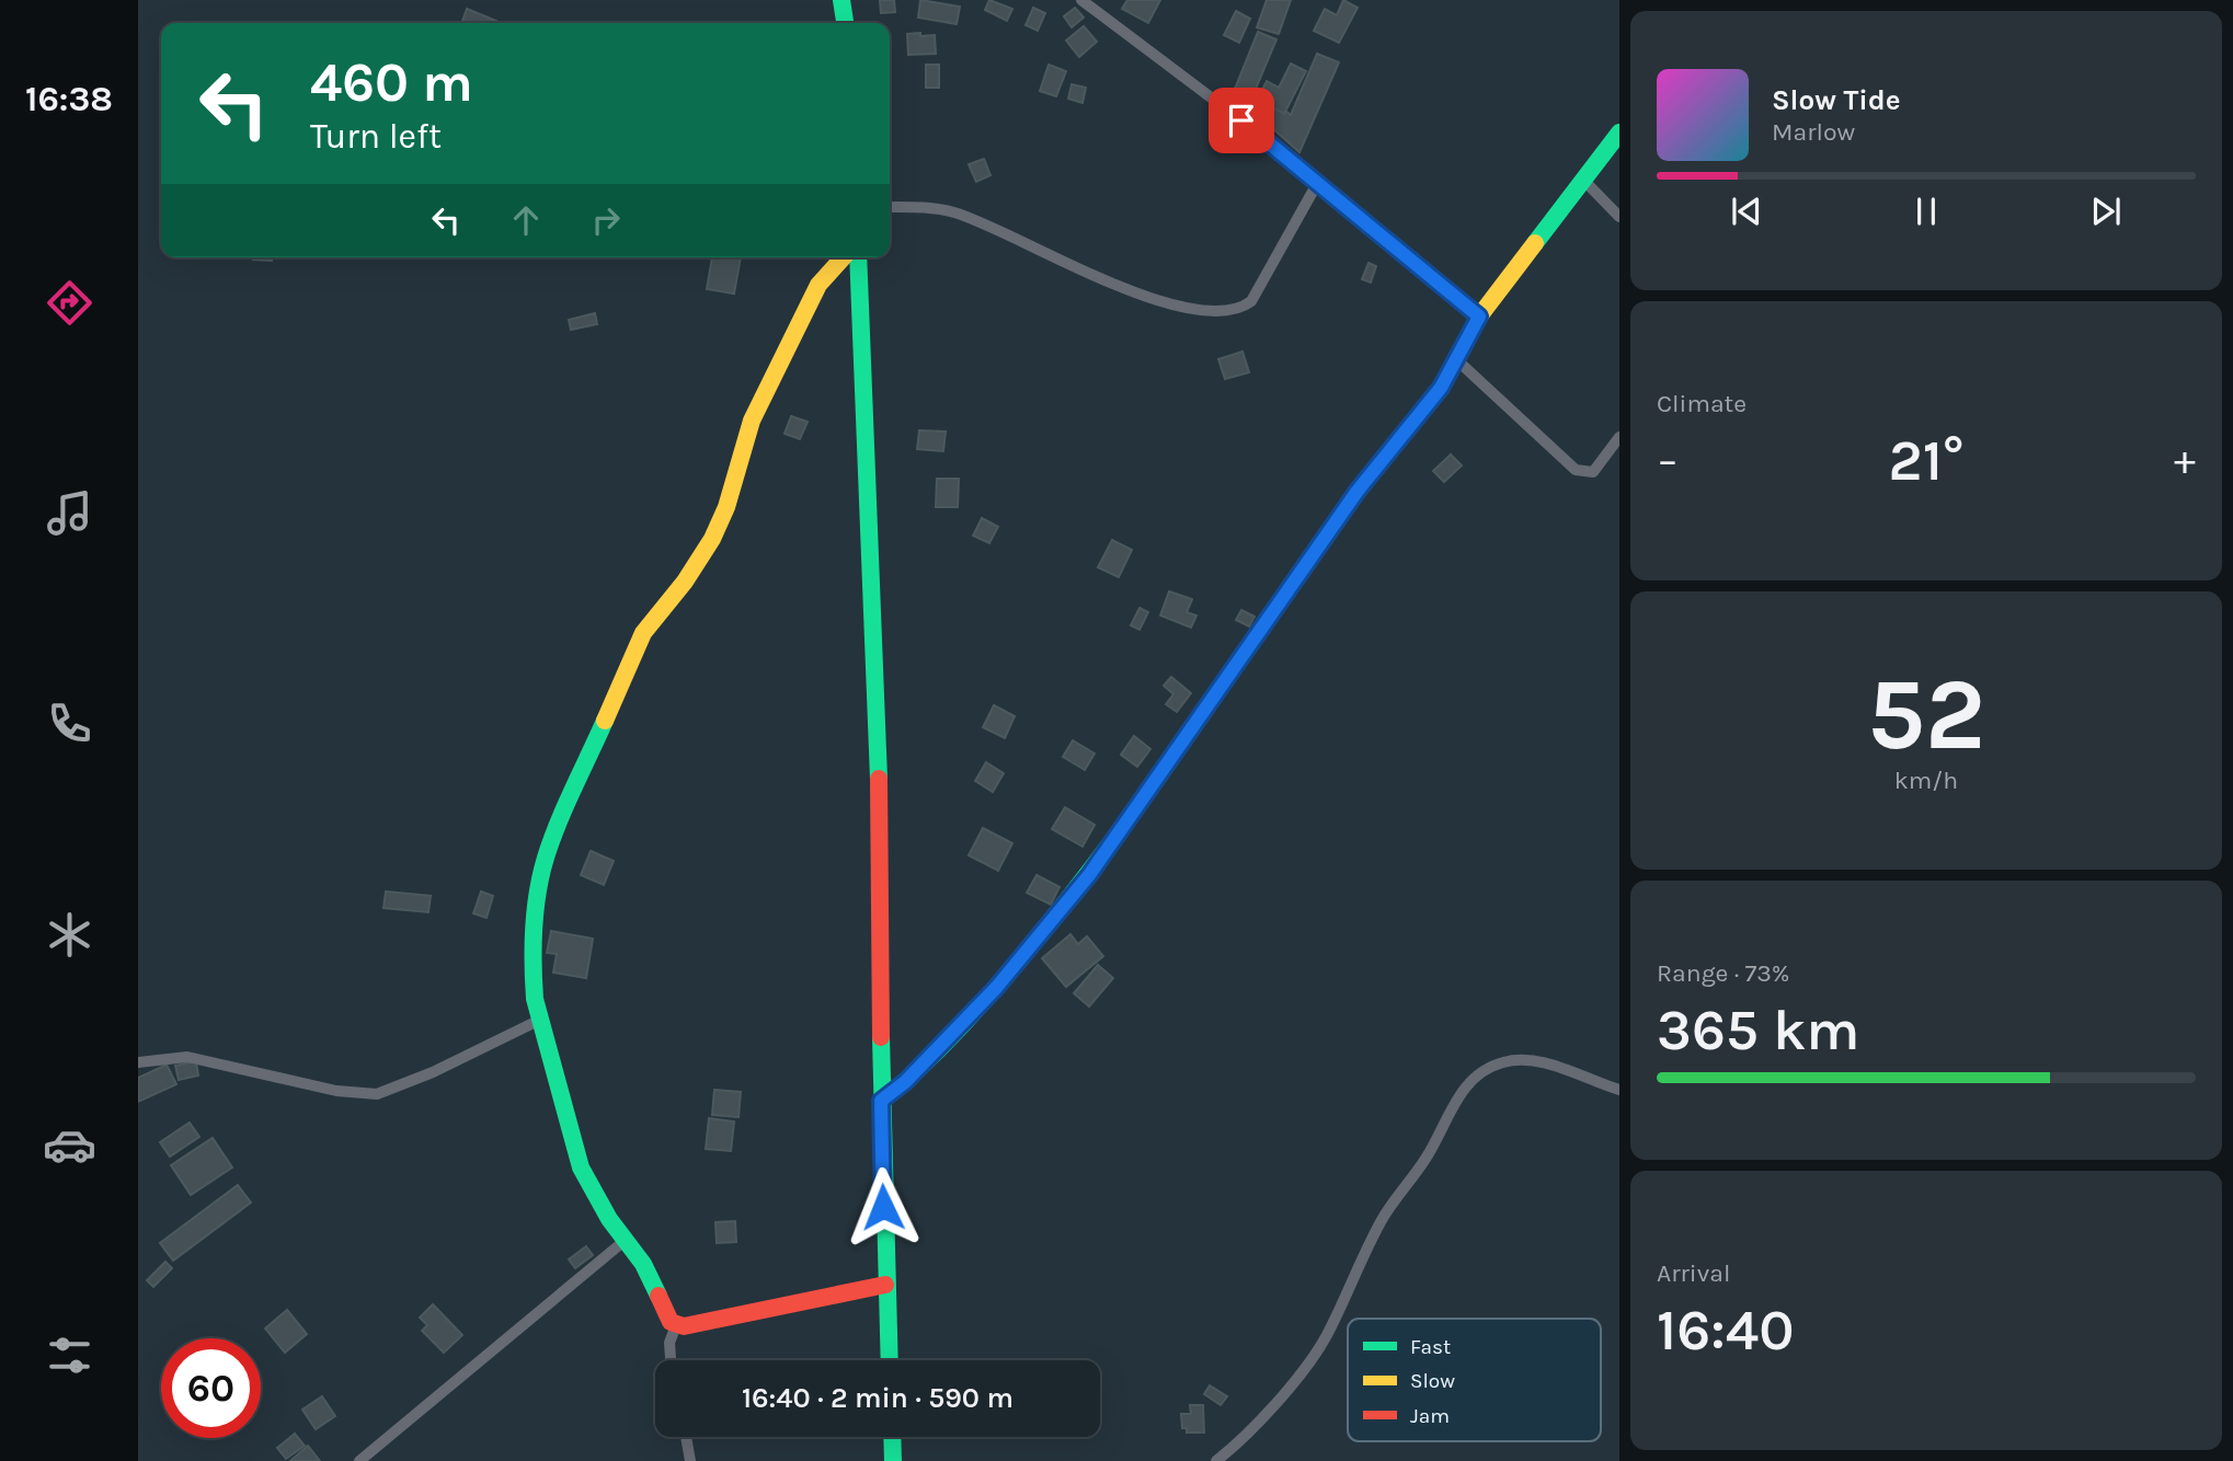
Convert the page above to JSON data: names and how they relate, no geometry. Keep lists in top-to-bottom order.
{
  "legend": ["Fast", "Slow", "Jam"],
  "page": {
    "tabs": "16:38",
    "turn": ["460 m", "Turn left"],
    "song": ["Slow Tide", "Marlow"],
    "tile": [
      "Climate",
      ["52", "km/h"],
      ["Range · 73%", "365 km"],
      ["Arrival", "16:40"]
    ],
    "heat": ["−", "21°", "+"],
    "limit": "60",
    "trip": "16:40 · 2 min · 590 m"
  }
}
